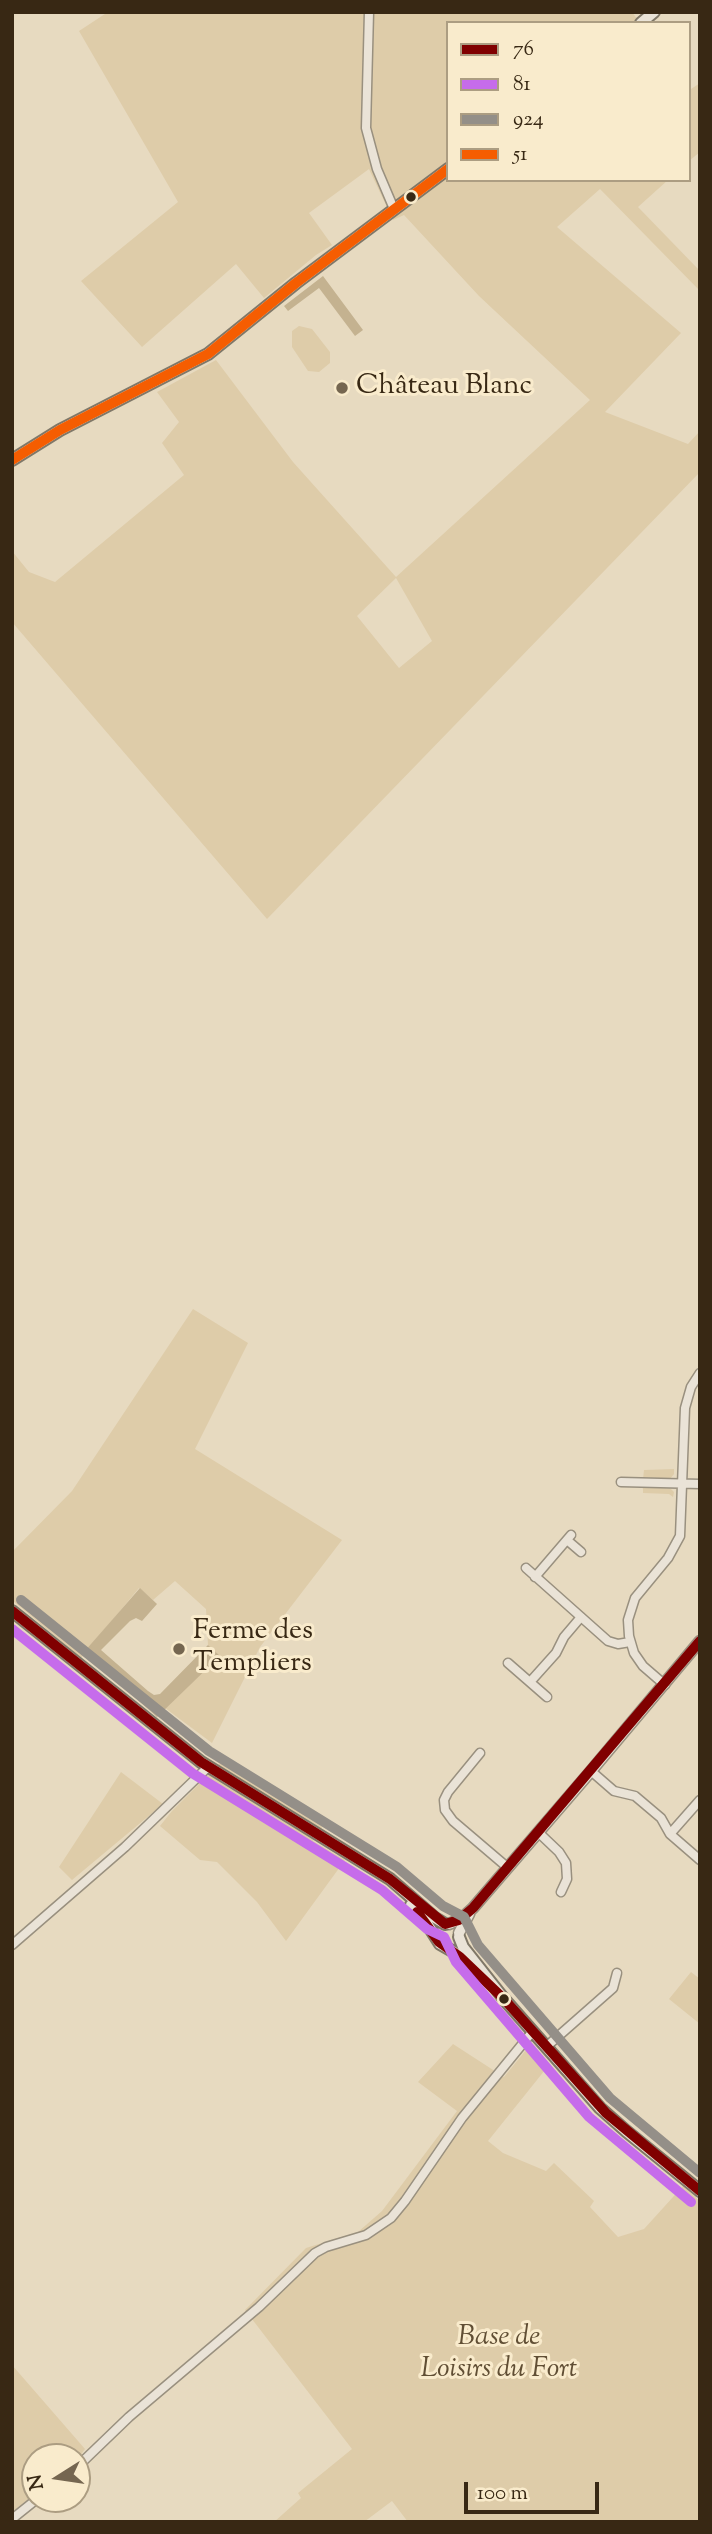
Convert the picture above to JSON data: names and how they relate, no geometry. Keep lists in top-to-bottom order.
{
  "parks": ["Base de Loisirs du Fort"],
  "places": ["Château Blanc", "Ferme des Templiers"],
  "lines": [
    "transit line 51",
    "transit line 924",
    "transit line 76",
    "transit line 81"
  ],
  "legend": [
    "76",
    "81",
    "924",
    "51"
  ],
  "scale_bar": "100 m",
  "north": "left"
}
